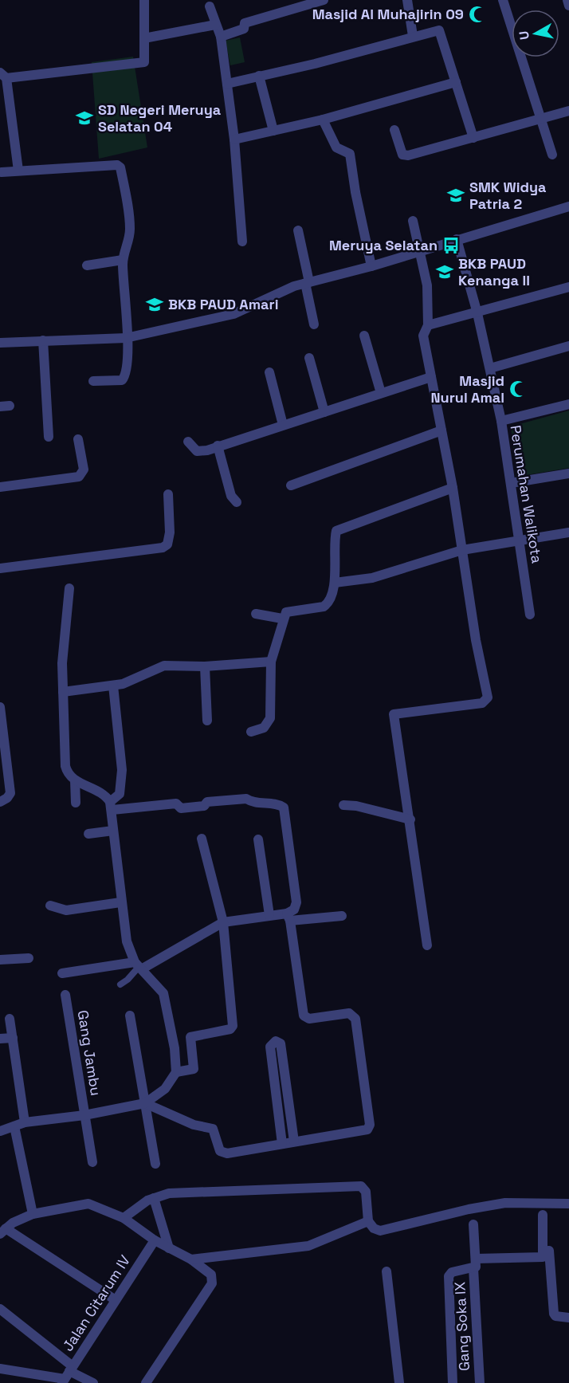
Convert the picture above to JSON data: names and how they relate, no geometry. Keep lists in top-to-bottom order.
{
  "streets": {
    "street": [
      "Perumahan Walikota",
      "Gang Jambu",
      "Jalan Citarum IV",
      "Gang Soka IX"
    ]
  },
  "places": {
    "mosque": ["Masjid Al Muhajirin 09", "Masjid Nurul Amal"],
    "school or university": [
      "SD Negeri Meruya Selatan 04",
      "SMK Widya Patria 2",
      "BKB PAUD Kenanga II",
      "BKB PAUD Amari"
    ],
    "bus stop": ["Meruya Selatan"]
  },
  "north": "left"
}
